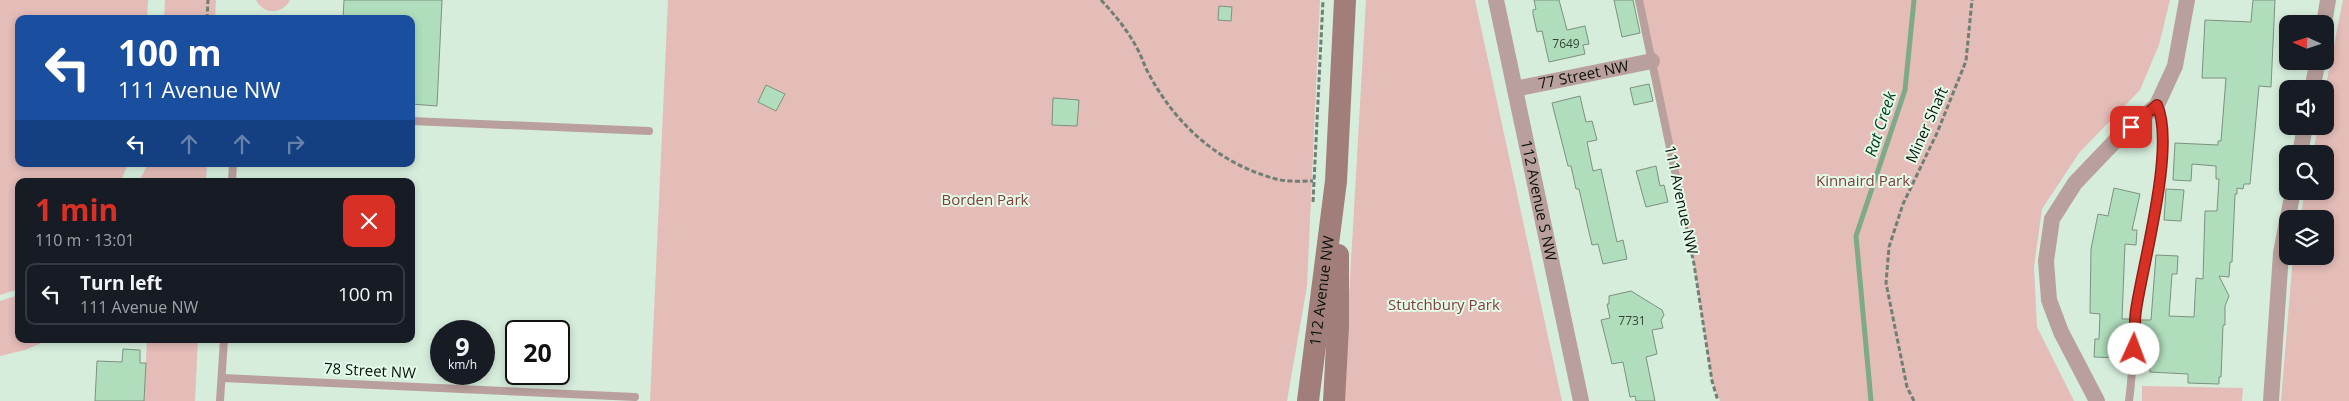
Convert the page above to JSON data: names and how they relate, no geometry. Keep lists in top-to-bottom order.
{
  "streets": {
    "main road": ["112 Avenue NW"],
    "street": ["77 Street NW", "112 Avenue S NW"],
    "lane": ["111 Avenue NW", "78 Street NW"],
    "path": ["Miner Shaft"]
  },
  "crossings": [
    ["77 Street NW", "112 Avenue S NW"],
    ["77 Street NW", "111 Avenue NW"]
  ],
  "water": ["Rat Creek"],
  "parks": ["Kinnaird Park", "Borden Park", "Stutchbury Park"],
  "house_numbers": ["7649", "7731"],
  "north": "left",
  "page": {
    "turn": ["100 m", "111 Avenue NW"],
    "heading": ["1 min", "110 m · 13:01"],
    "list": [
      {
        "name": "Turn left",
        "note": "111 Avenue NW",
        "value": "100 m"
      }
    ],
    "speed": "9 km/h",
    "limit": "20"
  }
}
